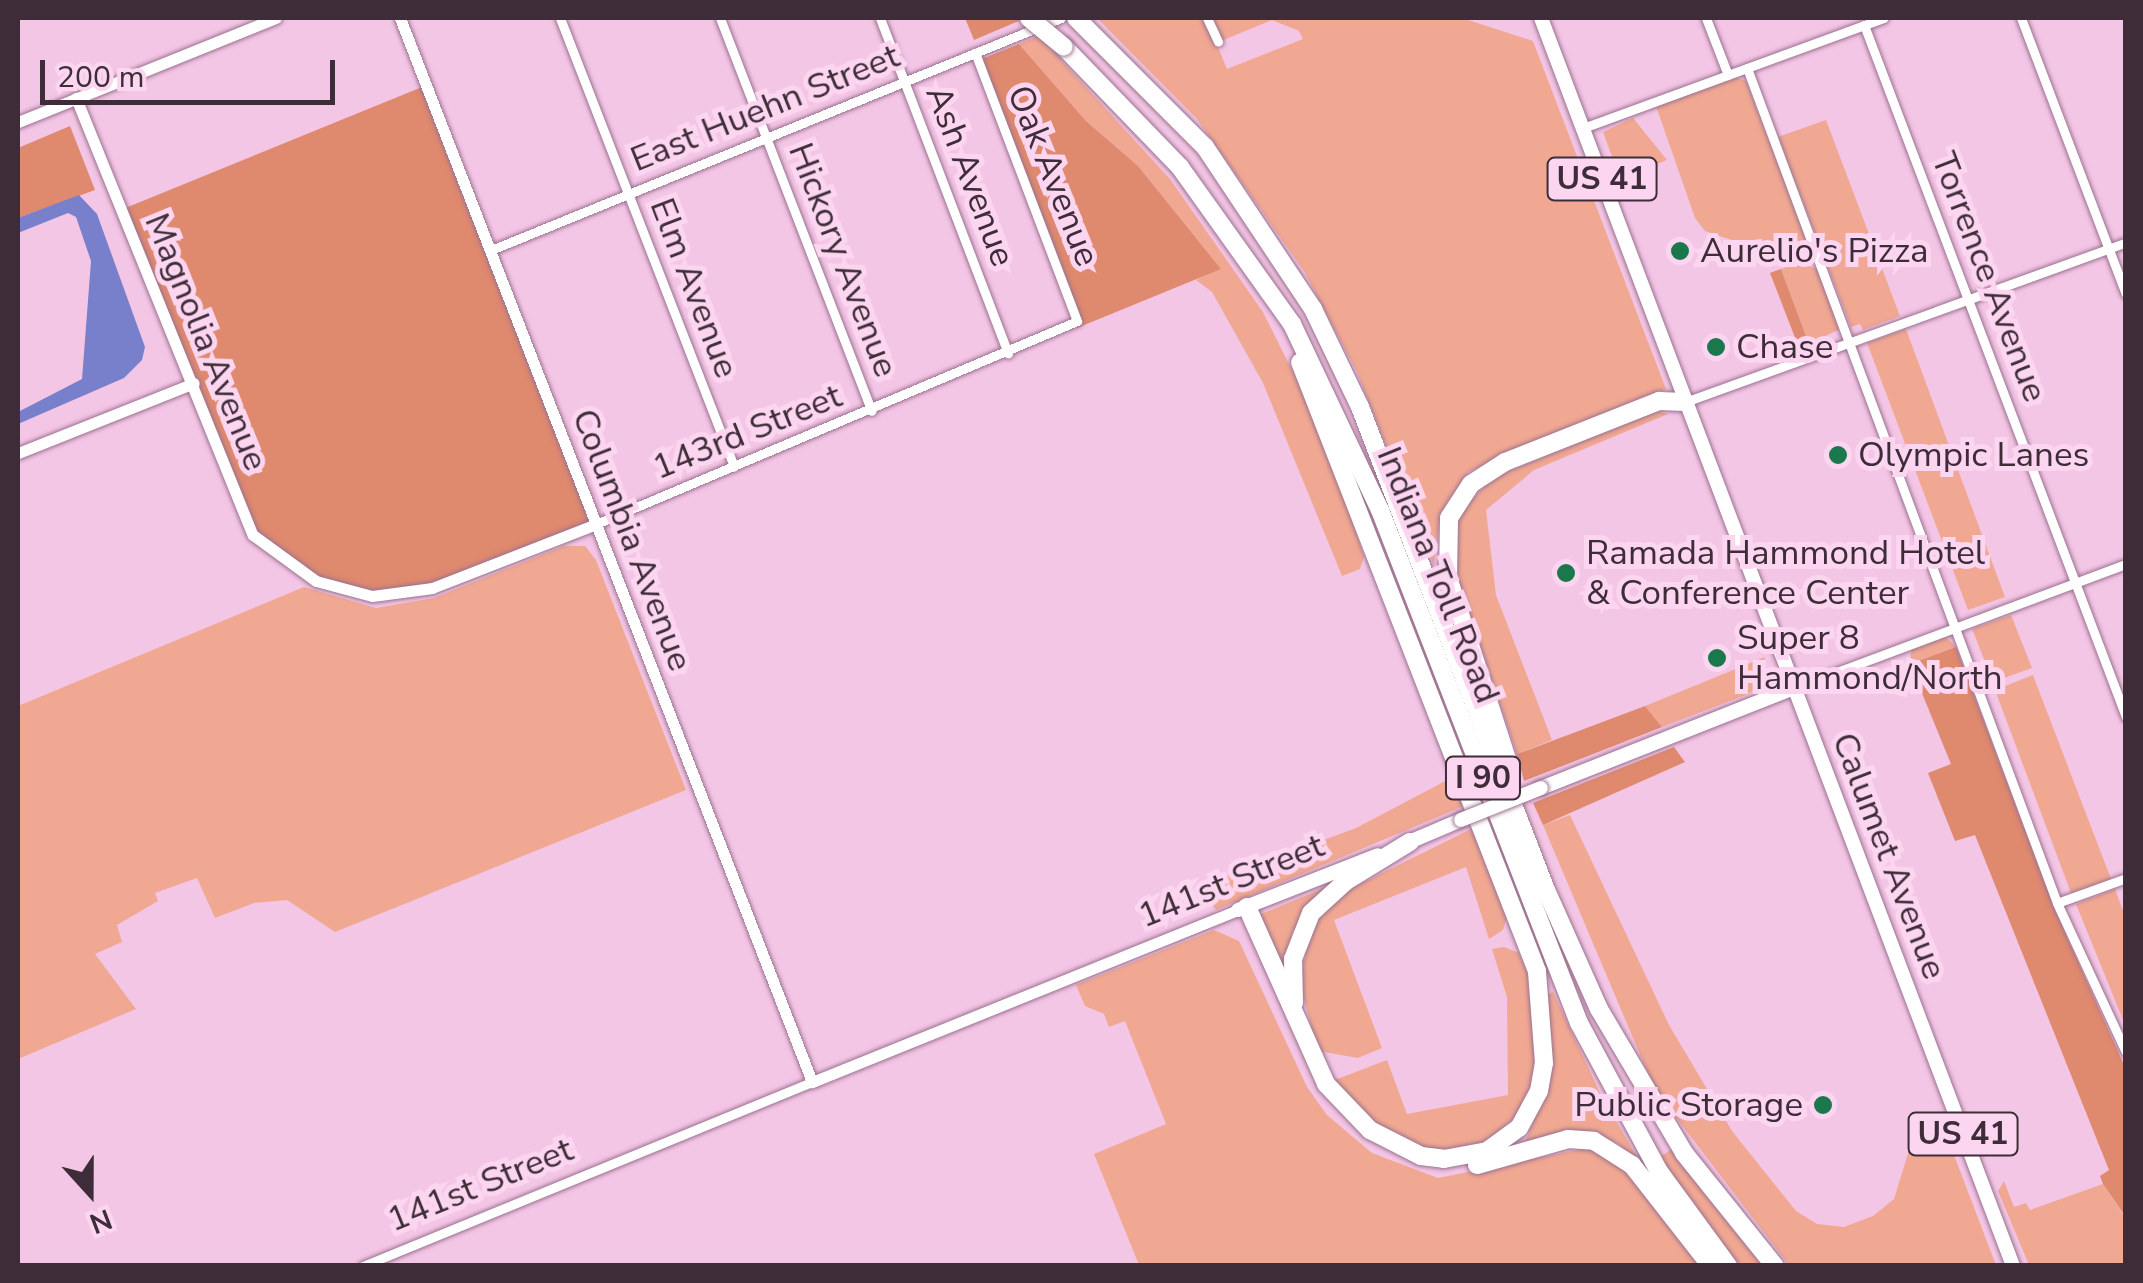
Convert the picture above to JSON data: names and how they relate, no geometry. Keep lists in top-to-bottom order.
{
  "streets": {
    "highway": ["Indiana Toll Road", "I 90"],
    "main road": ["US 41", "Calumet Avenue", "141st Street"],
    "street": [
      "East Huehn Street",
      "Ash Avenue",
      "Oak Avenue",
      "Hickory Avenue",
      "Torrence Avenue",
      "Elm Avenue",
      "Magnolia Avenue",
      "143rd Street",
      "Columbia Avenue"
    ]
  },
  "crossings": [
    ["East Huehn Street", "Ash Avenue"],
    ["East Huehn Street", "Oak Avenue"],
    ["East Huehn Street", "Hickory Avenue"],
    ["East Huehn Street", "Elm Avenue"],
    ["East Huehn Street", "Columbia Avenue"],
    ["Ash Avenue", "143rd Street"],
    ["Oak Avenue", "143rd Street"],
    ["Hickory Avenue", "143rd Street"],
    ["Torrence Avenue", "141st Street"],
    ["Elm Avenue", "143rd Street"],
    ["Magnolia Avenue", "143rd Street"],
    ["143rd Street", "Columbia Avenue"],
    ["Columbia Avenue", "141st Street"],
    ["Calumet Avenue", "141st Street"]
  ],
  "places": [
    "Aurelio's Pizza",
    "Chase",
    "Olympic Lanes",
    "Ramada Hammond Hotel & Conference Center",
    "Super 8 Hammond/North",
    "Public Storage"
  ],
  "scale_bar": "200 m",
  "north": "bottom"
}
